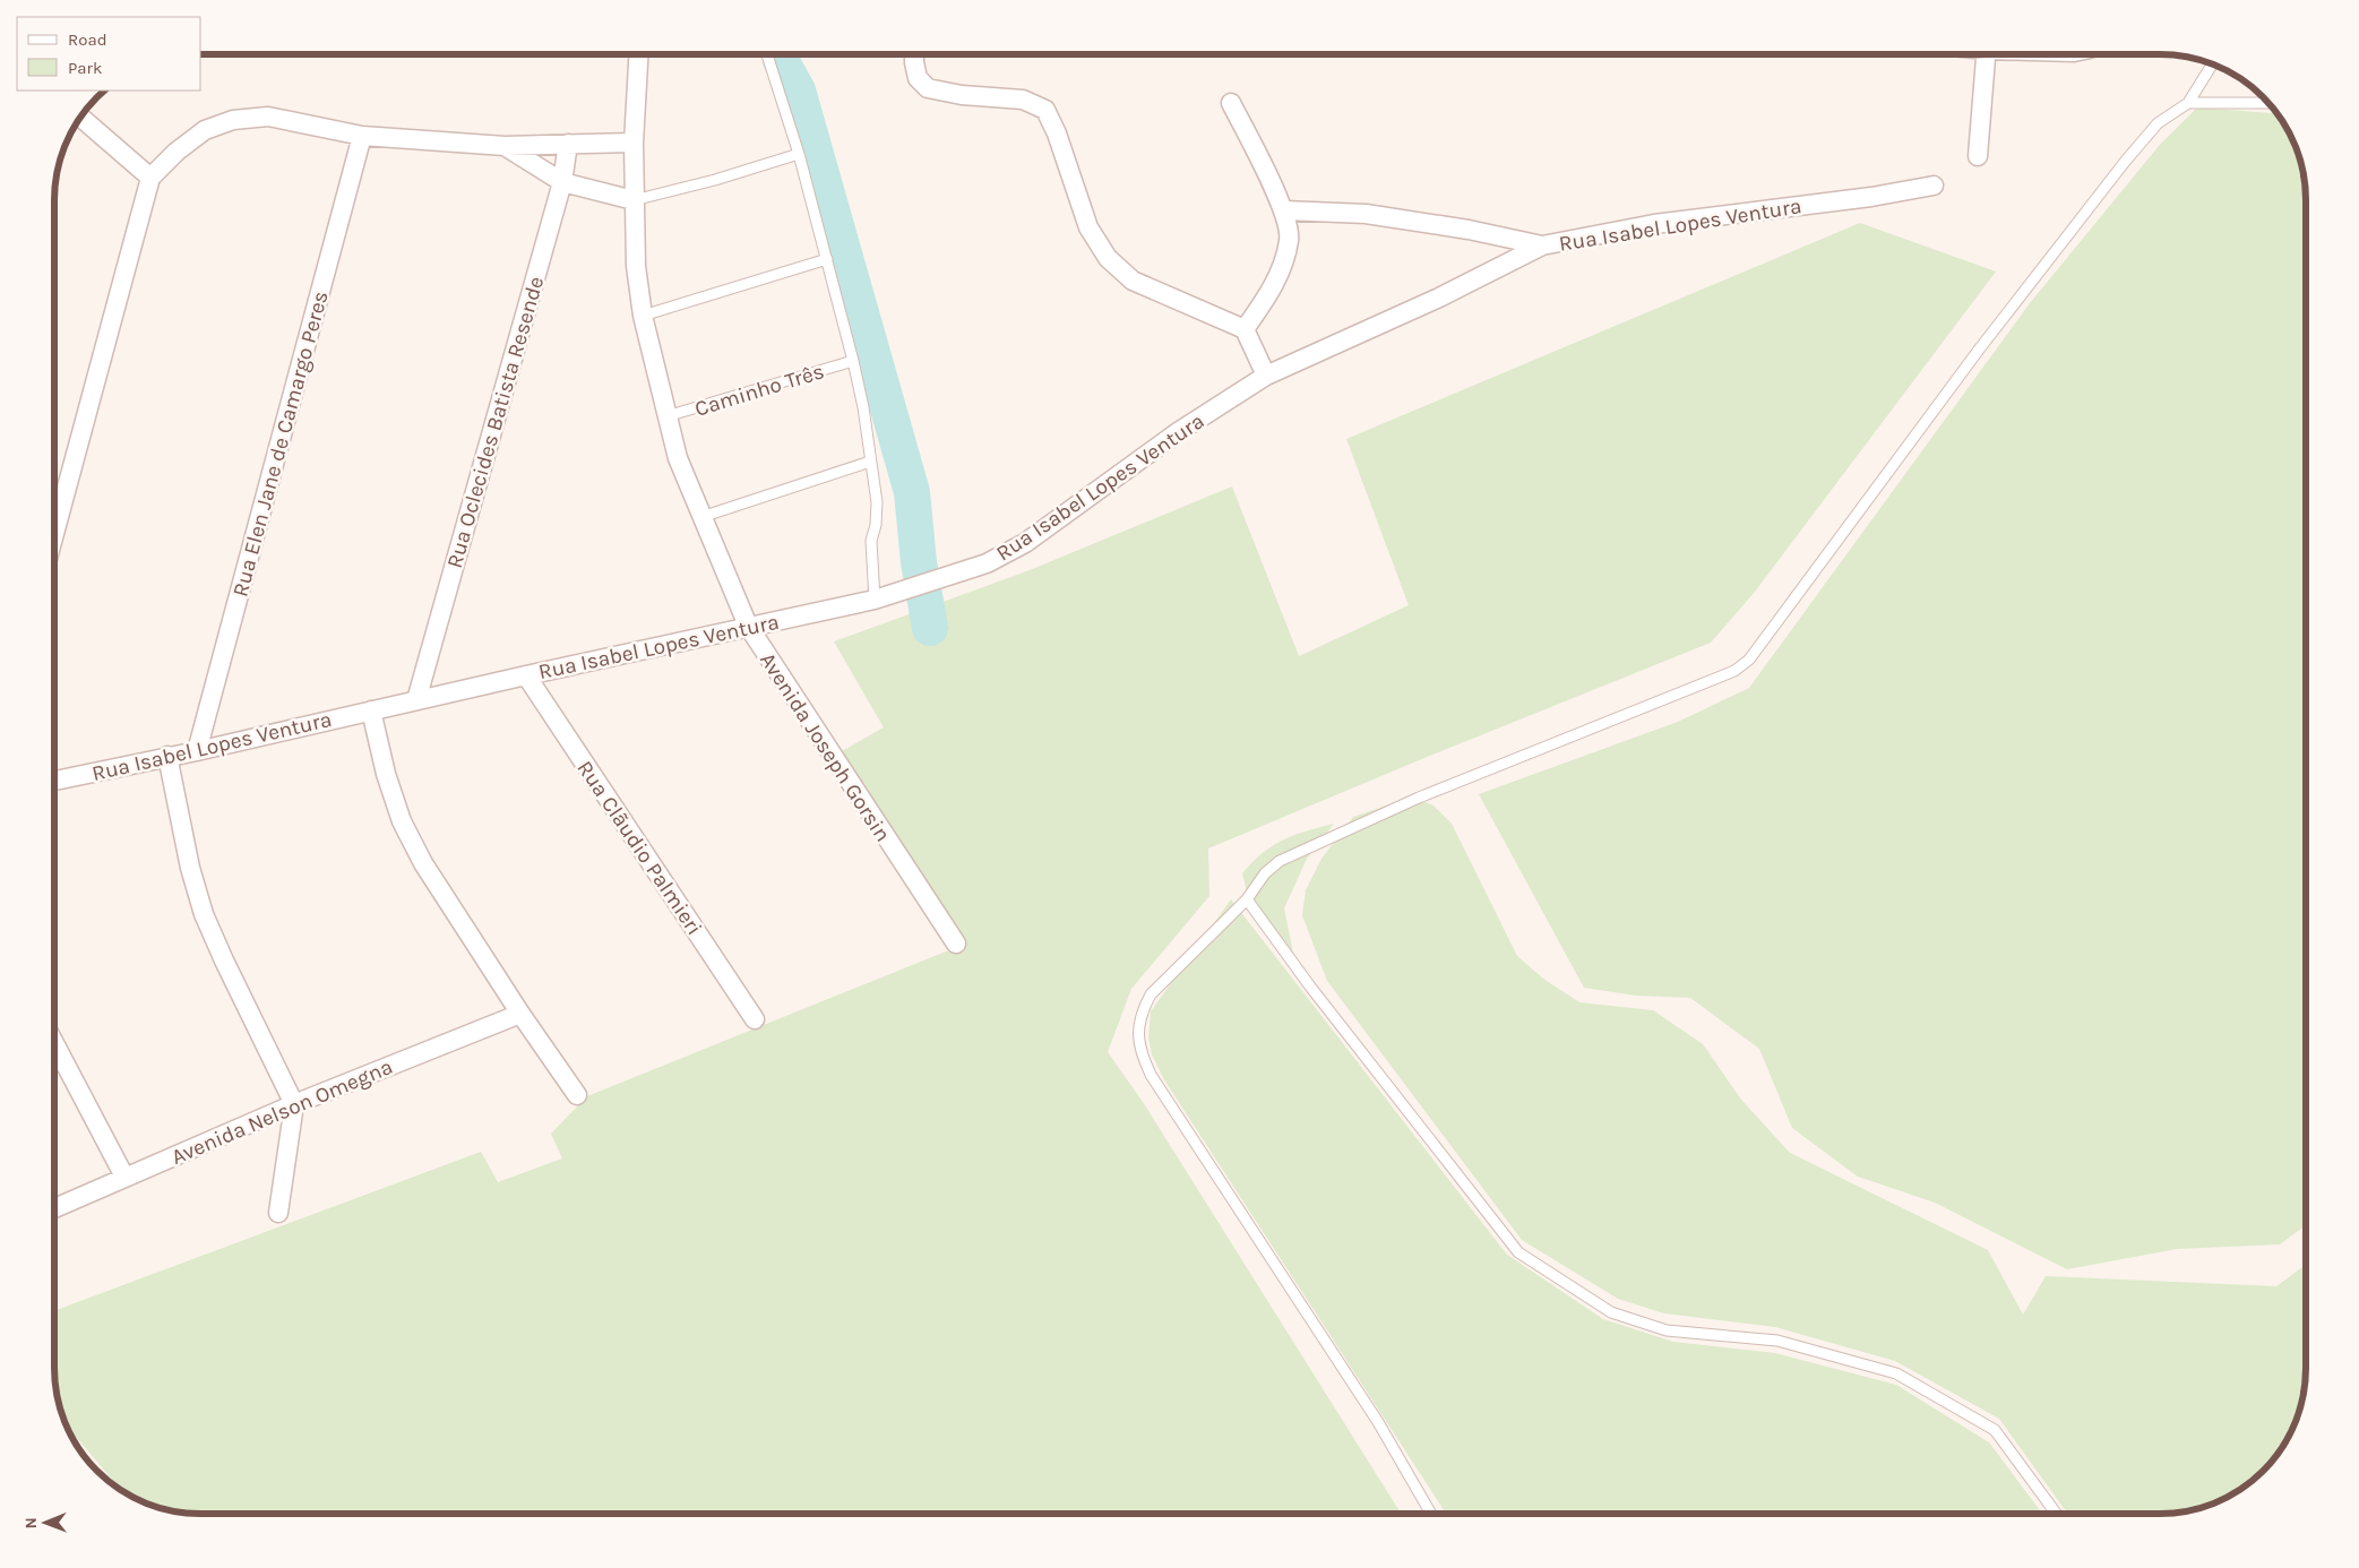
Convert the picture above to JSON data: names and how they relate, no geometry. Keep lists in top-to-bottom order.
{
  "streets": {
    "street": [
      "Rua Isabel Lopes Ventura",
      "Rua Oclecides Batista Resende",
      "Rua Elen Jane de Camargo Peres",
      "Avenida Joseph Gorsin",
      "Rua Clãudio Palmieri",
      "Avenida Nelson Omegna"
    ],
    "lane": ["Caminho Três"]
  },
  "crossings": [
    ["Rua Isabel Lopes Ventura", "Rua Oclecides Batista Resende"],
    ["Rua Isabel Lopes Ventura", "Rua Elen Jane de Camargo Peres"],
    ["Rua Isabel Lopes Ventura", "Avenida Joseph Gorsin"],
    ["Rua Isabel Lopes Ventura", "Rua Clãudio Palmieri"],
    ["Caminho Três", "Avenida Joseph Gorsin"]
  ],
  "legend": ["Road", "Park"],
  "north": "left"
}
